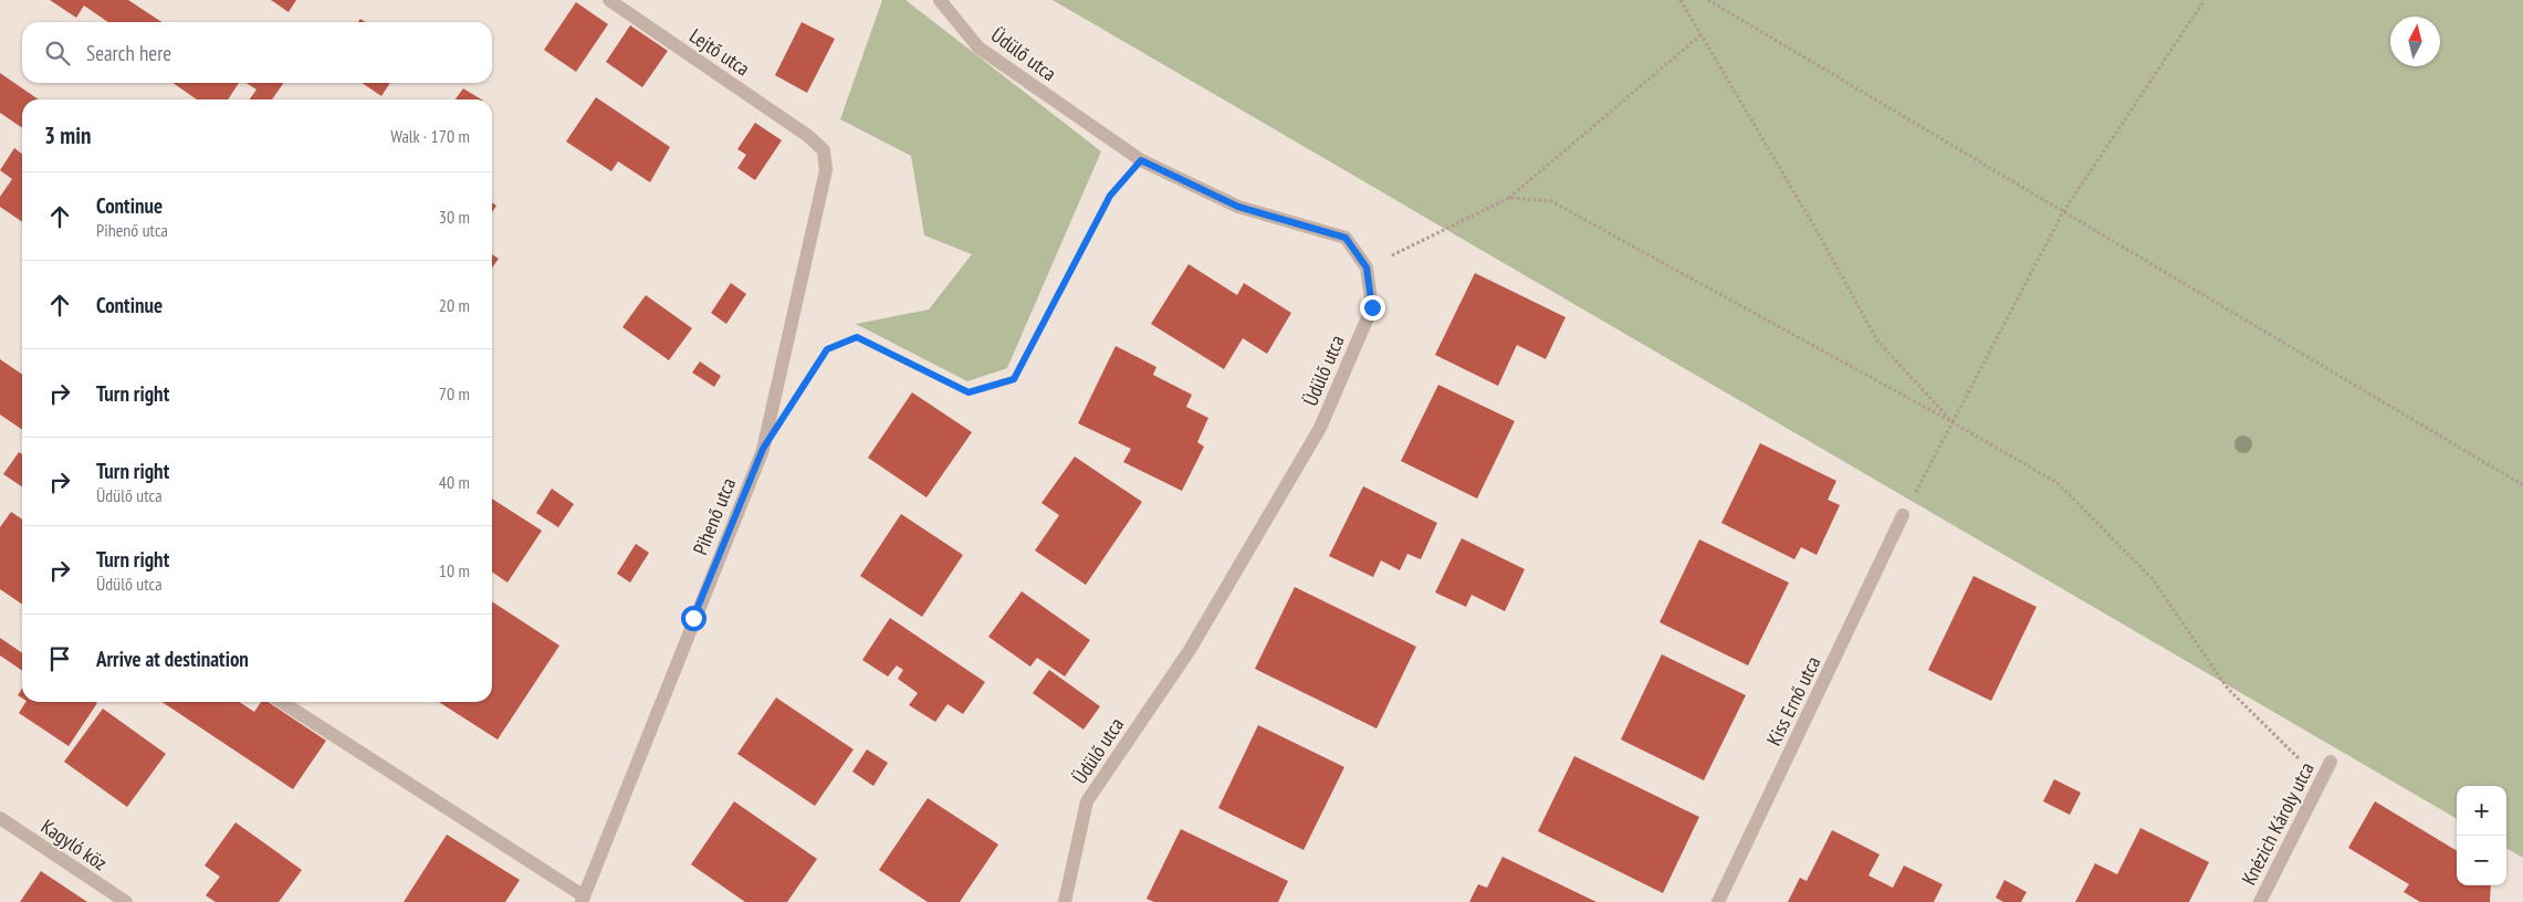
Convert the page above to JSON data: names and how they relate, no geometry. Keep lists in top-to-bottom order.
{
  "streets": {
    "street": [
      "Lejtő utca",
      "Üdülő utca",
      "Pihenő utca",
      "Kiss Ernő utca",
      "Knézich Károly utca",
      "Kagyló köz"
    ]
  },
  "crossings": [
    ["Lejtő utca", "Pihenő utca"]
  ],
  "north": "top",
  "page": {
    "search": "Search here",
    "heading": ["3 min", "Walk · 170 m"],
    "list": [
      ["Continue", "Pihenő utca", "30 m"],
      ["Continue", "20 m"],
      ["Turn right", "70 m"],
      ["Turn right", "Üdülő utca", "40 m"],
      ["Turn right", "Üdülő utca", "10 m"],
      "Arrive at destination"
    ],
    "map_buttons": ["+", "−"]
  }
}
